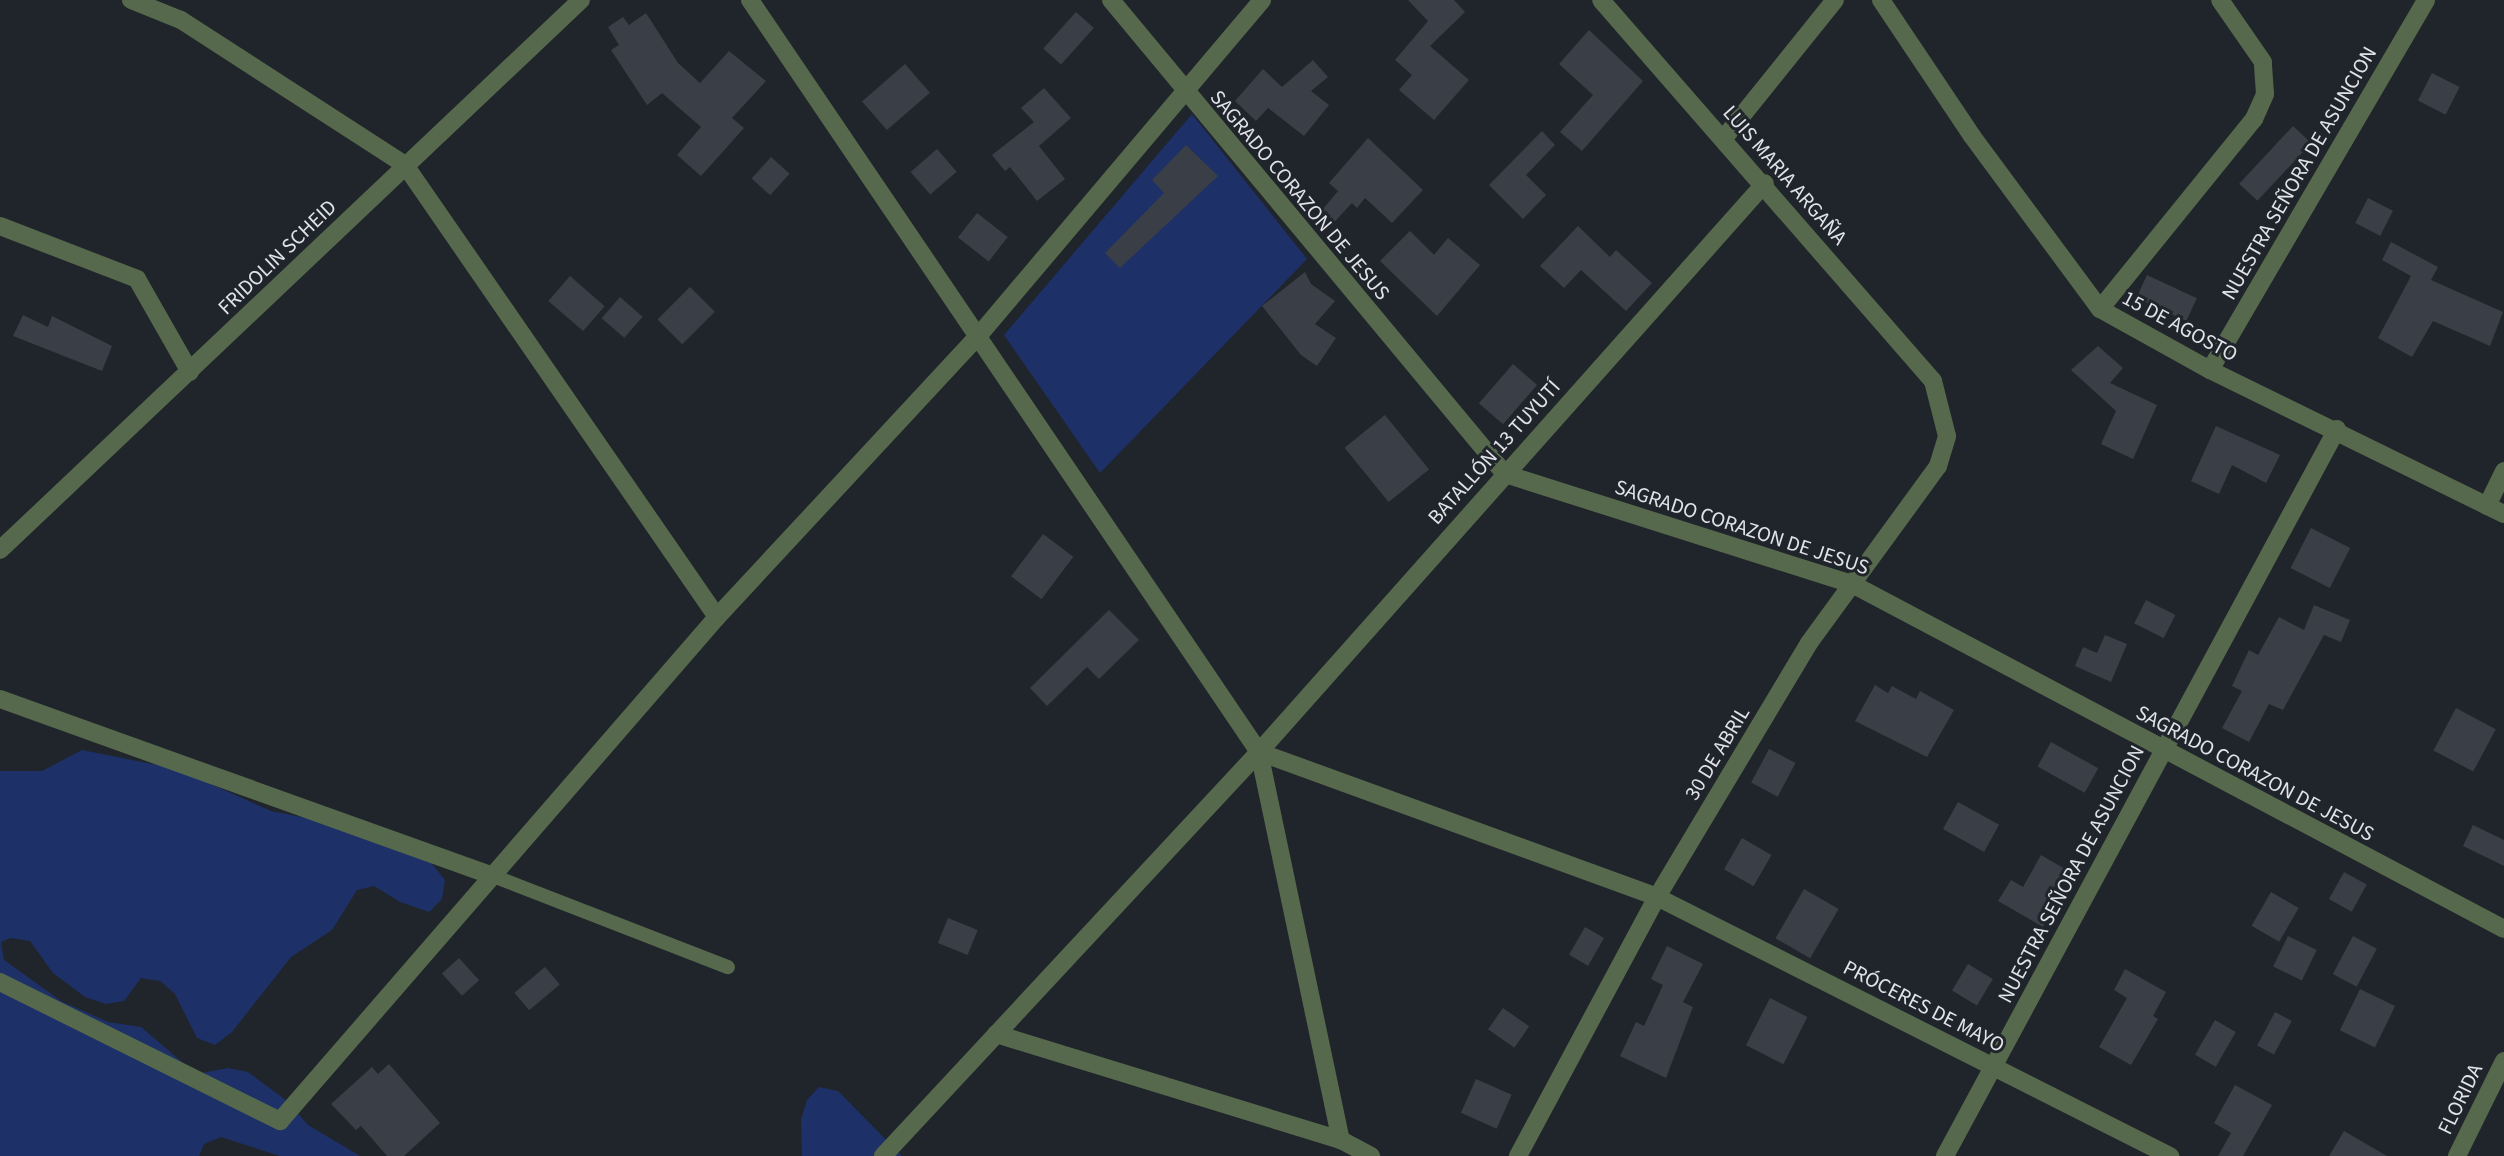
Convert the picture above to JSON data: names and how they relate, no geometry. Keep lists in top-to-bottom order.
{
  "streets": {
    "street": [
      "NUESTRA SEÑORA DE ASUNCION",
      "LUIS MARIA ARGAÑA",
      "SAGRADO CORAZON DE JESUS",
      "FRIDOLIN SCHEID",
      "15 DE AGOSTO",
      "BATALLÓN 13 TUYUTÍ",
      "30 DE ABRIL",
      "PRÓCERES DE MAYO",
      "FLORIDA"
    ]
  },
  "crossings": [
    ["NUESTRA SEÑORA DE ASUNCION", "SAGRADO CORAZON DE JESUS"],
    ["NUESTRA SEÑORA DE ASUNCION", "15 DE AGOSTO"],
    ["NUESTRA SEÑORA DE ASUNCION", "PRÓCERES DE MAYO"],
    ["LUIS MARIA ARGAÑA", "BATALLÓN 13 TUYUTÍ"],
    ["LUIS MARIA ARGAÑA", "30 DE ABRIL"],
    ["SAGRADO CORAZON DE JESUS", "BATALLÓN 13 TUYUTÍ"],
    ["SAGRADO CORAZON DE JESUS", "30 DE ABRIL"],
    ["BATALLÓN 13 TUYUTÍ", "PRÓCERES DE MAYO"],
    ["30 DE ABRIL", "PRÓCERES DE MAYO"]
  ]
}
